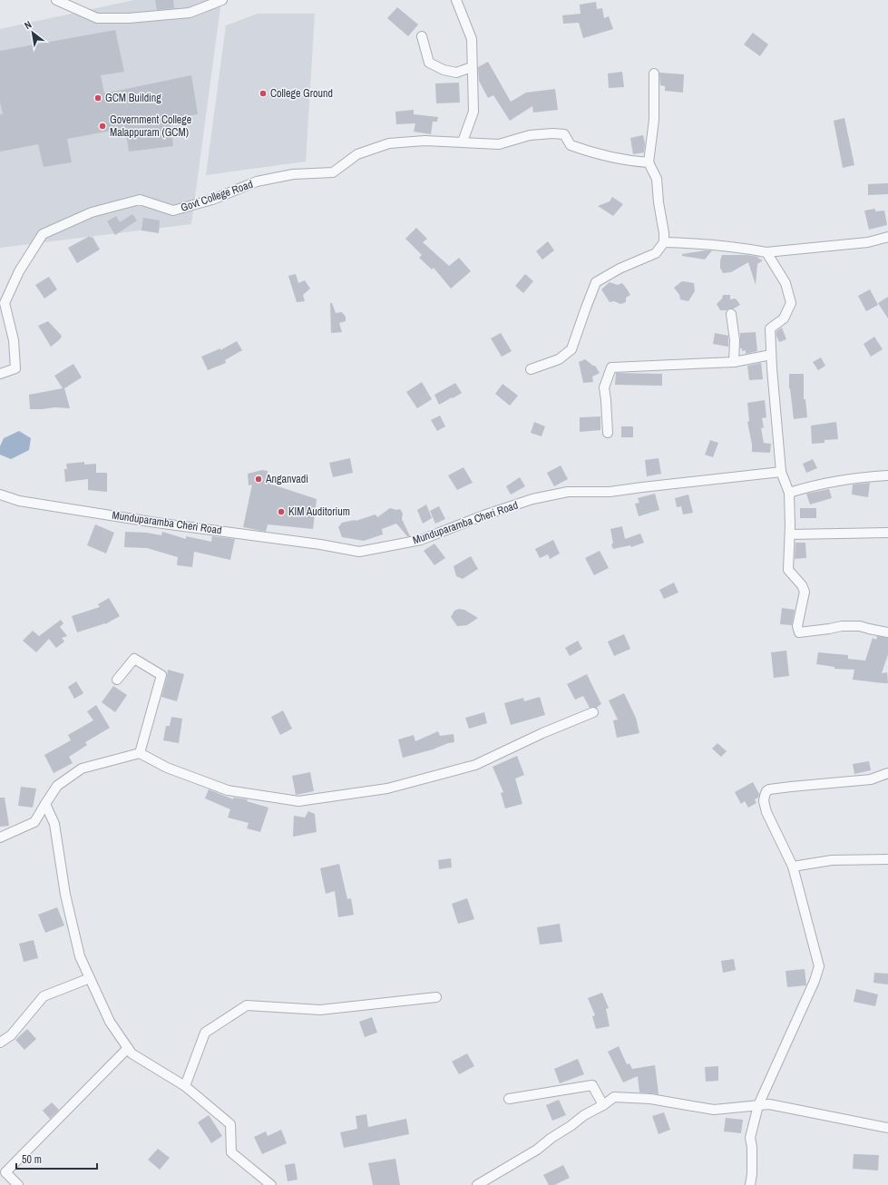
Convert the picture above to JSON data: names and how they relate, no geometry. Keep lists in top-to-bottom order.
{
  "streets": {
    "street": ["Govt College Road", "Munduparamba Cheri Road"]
  },
  "places": [
    "College Ground",
    "GCM Building",
    "Government College Malappuram (GCM)",
    "Anganvadi",
    "KIM Auditorium"
  ],
  "scale_bar": "50 m",
  "north": "top left"
}
